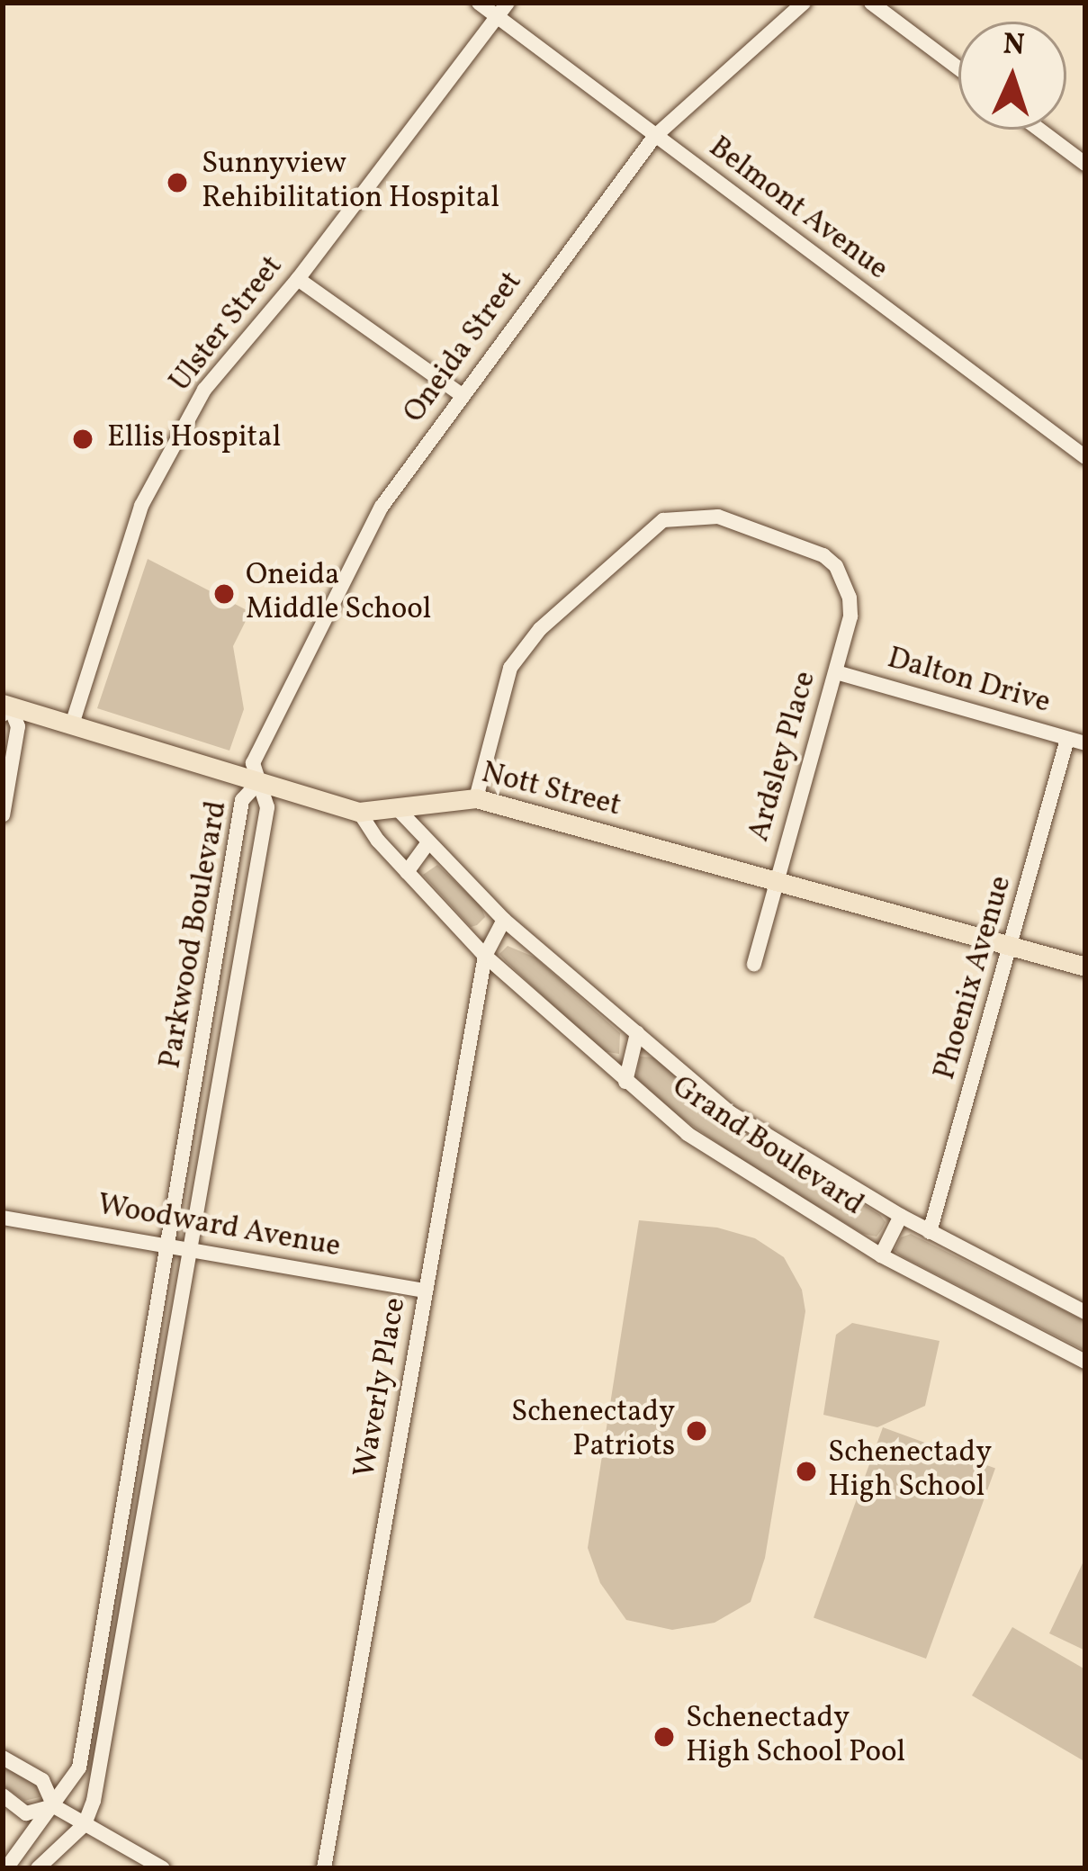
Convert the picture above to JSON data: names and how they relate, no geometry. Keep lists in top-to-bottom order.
{
  "streets": {
    "main road": ["Nott Street"],
    "street": [
      "Belmont Avenue",
      "Ulster Street",
      "Oneida Street",
      "Dalton Drive",
      "Ardsley Place",
      "Parkwood Boulevard",
      "Phoenix Avenue",
      "Grand Boulevard",
      "Woodward Avenue",
      "Waverly Place"
    ]
  },
  "crossings": [
    ["Belmont Avenue", "Ulster Street"],
    ["Belmont Avenue", "Oneida Street"],
    ["Ulster Street", "Nott Street"],
    ["Oneida Street", "Nott Street"],
    ["Oneida Street", "Parkwood Boulevard"],
    ["Dalton Drive", "Ardsley Place"],
    ["Dalton Drive", "Phoenix Avenue"],
    ["Ardsley Place", "Nott Street"],
    ["Nott Street", "Parkwood Boulevard"],
    ["Nott Street", "Phoenix Avenue"],
    ["Nott Street", "Grand Boulevard"],
    ["Parkwood Boulevard", "Woodward Avenue"],
    ["Phoenix Avenue", "Grand Boulevard"],
    ["Grand Boulevard", "Waverly Place"],
    ["Woodward Avenue", "Waverly Place"]
  ],
  "places": [
    "Sunnyview Rehibilitation Hospital",
    "Ellis Hospital",
    "Oneida Middle School",
    "Schenectady Patriots",
    "Schenectady High School",
    "Schenectady High School Pool"
  ],
  "north": "top"
}
